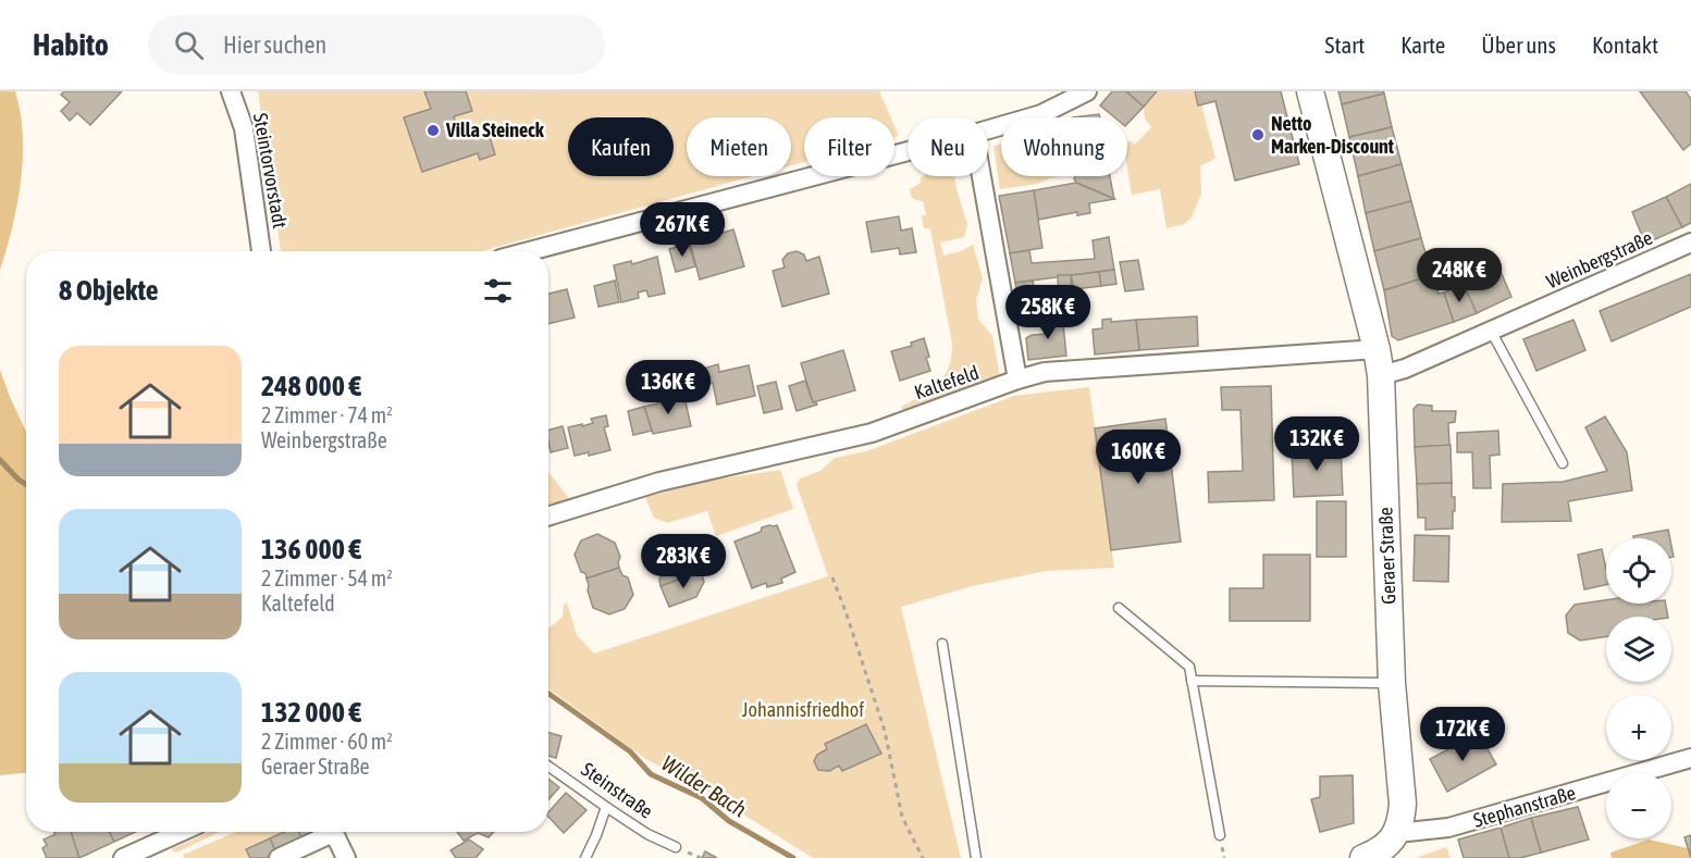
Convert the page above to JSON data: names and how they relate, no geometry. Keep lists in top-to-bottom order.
{
  "streets": {
    "street": [
      "Steintorvorstadt",
      "Weinbergstraße",
      "Kaltefeld",
      "Geraer Straße",
      "Stephanstraße"
    ],
    "lane": ["Steinstraße"]
  },
  "crossings": [
    ["Weinbergstraße", "Geraer Straße"],
    ["Kaltefeld", "Geraer Straße"],
    ["Geraer Straße", "Stephanstraße"]
  ],
  "water": ["Wilder Bach"],
  "parks": ["Johannisfriedhof"],
  "places": ["Villa Steineck", "Netto Marken-Discount"],
  "page": {
    "header": "Habito",
    "search": "Hier suchen",
    "nav": [
      "Start",
      "Karte",
      "Über uns",
      "Kontakt"
    ],
    "chip": [
      "Kaufen",
      "Mieten",
      "Filter",
      "Neu",
      "Wohnung"
    ],
    "price": [
      "267K €",
      "248K €",
      "258K €",
      "136K €",
      "132K €",
      "160K €",
      "283K €",
      "172K €"
    ],
    "heading": "8 Objekte",
    "list": [
      {
        "name": "248 000 €",
        "note": "2 Zimmer · 74 m² · Weinbergstraße"
      },
      {
        "name": "136 000 €",
        "note": "2 Zimmer · 54 m² · Kaltefeld"
      },
      {
        "name": "132 000 €",
        "note": "2 Zimmer · 60 m² · Geraer Straße"
      }
    ],
    "map_buttons": ["+", "−"]
  }
}
